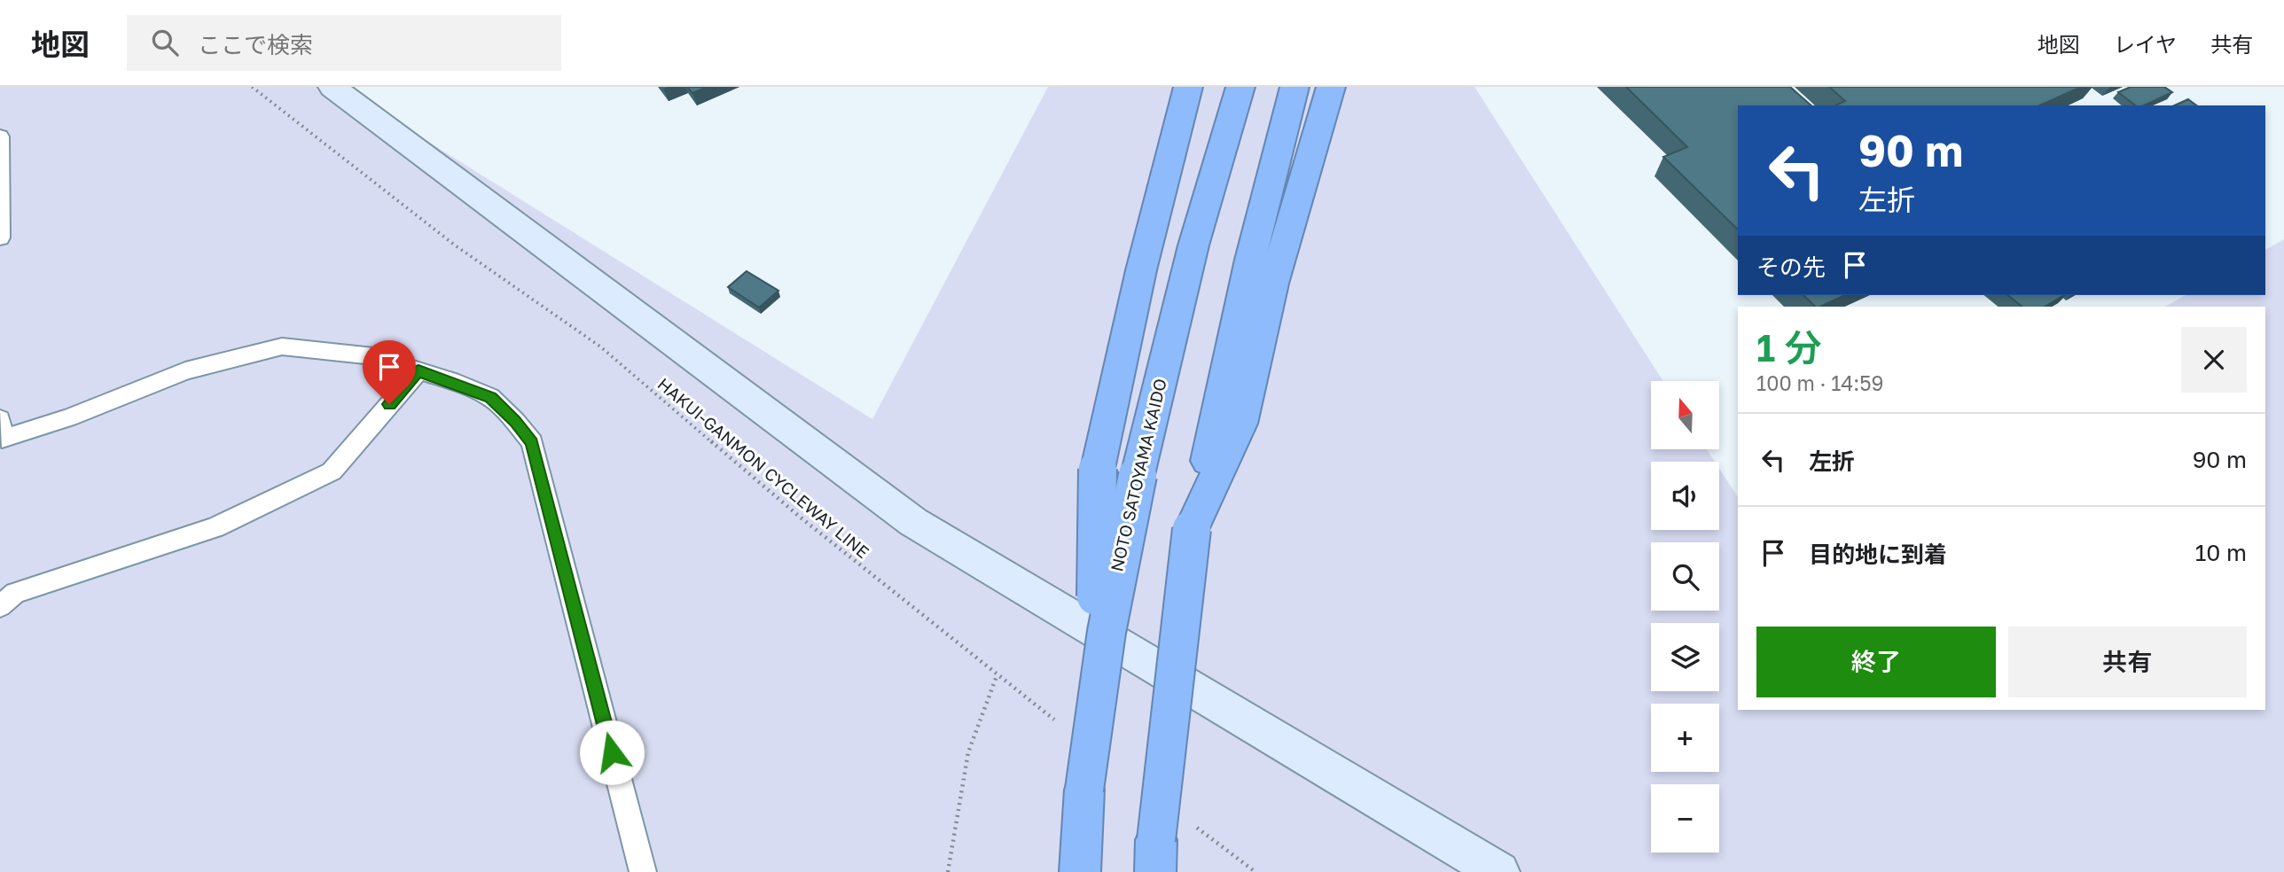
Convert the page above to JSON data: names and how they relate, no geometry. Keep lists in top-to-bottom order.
{
  "streets": {
    "highway": ["NOTO SATOYAMA KAIDO"],
    "path": ["HAKUI-GANMON CYCLEWAY LINE"]
  },
  "crossings": [
    ["HAKUI-GANMON CYCLEWAY LINE", "NOTO SATOYAMA KAIDO"]
  ],
  "north": "top",
  "page": {
    "header": "地図",
    "search": "ここで検索",
    "nav": ["地図", "レイヤ", "共有"],
    "turn": ["90 m", "左折"],
    "then": "その先",
    "heading": ["1 分", "100 m · 14:59"],
    "map_buttons": ["+", "−"],
    "list": [
      {
        "name": "左折",
        "value": "90 m"
      },
      {
        "name": "目的地に到着",
        "value": "10 m"
      }
    ],
    "buttons": ["終了", "共有"]
  }
}
